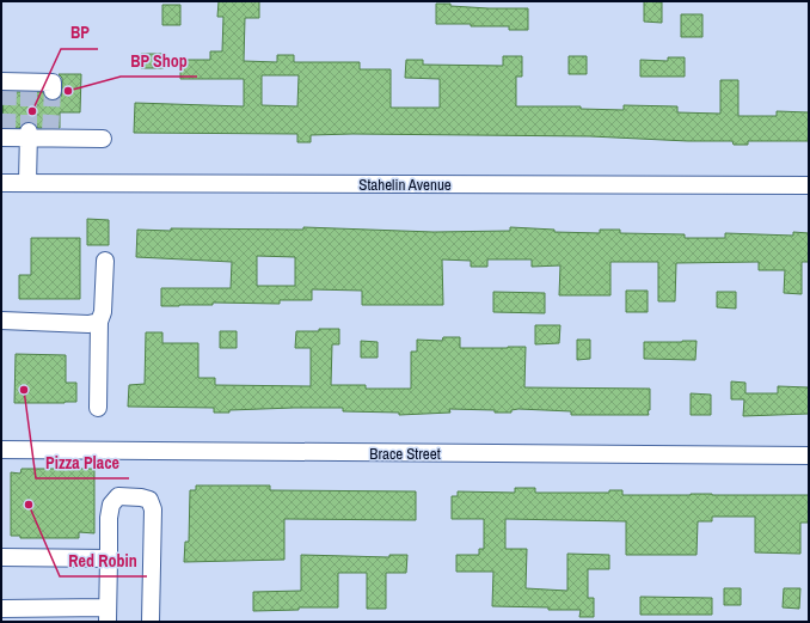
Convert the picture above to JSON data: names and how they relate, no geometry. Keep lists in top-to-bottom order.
{
  "streets": {
    "street": ["Stahelin Avenue", "Brace Street"]
  },
  "places": [
    "BP Shop",
    "BP",
    "Pizza Place",
    "Red Robin"
  ]
}
